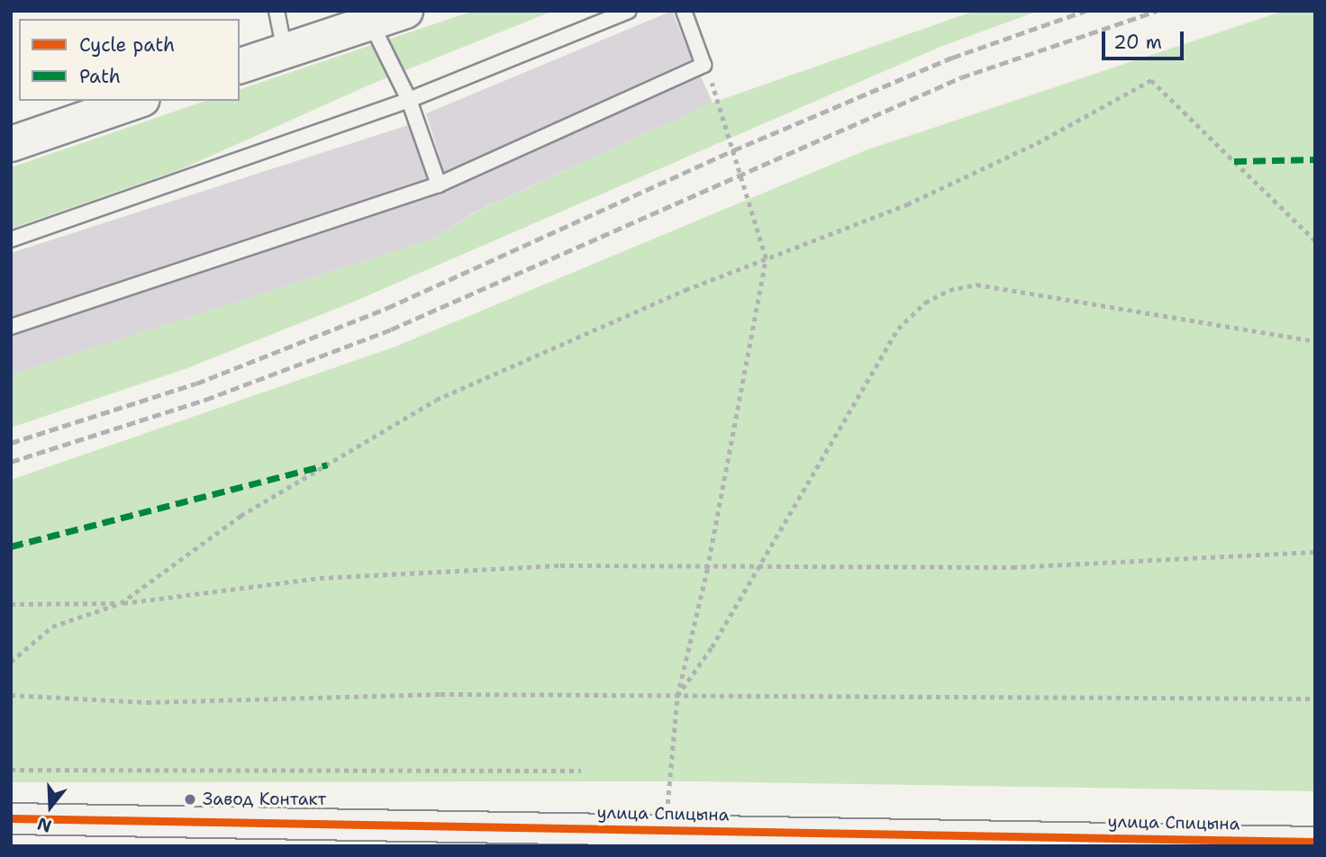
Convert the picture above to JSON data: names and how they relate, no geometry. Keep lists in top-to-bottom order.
{
  "streets": {
    "street": ["улица Спицына"]
  },
  "places": ["Завод Контакт"],
  "legend": ["Cycle path", "Path"],
  "scale_bar": "20 m",
  "north": "bottom"
}
